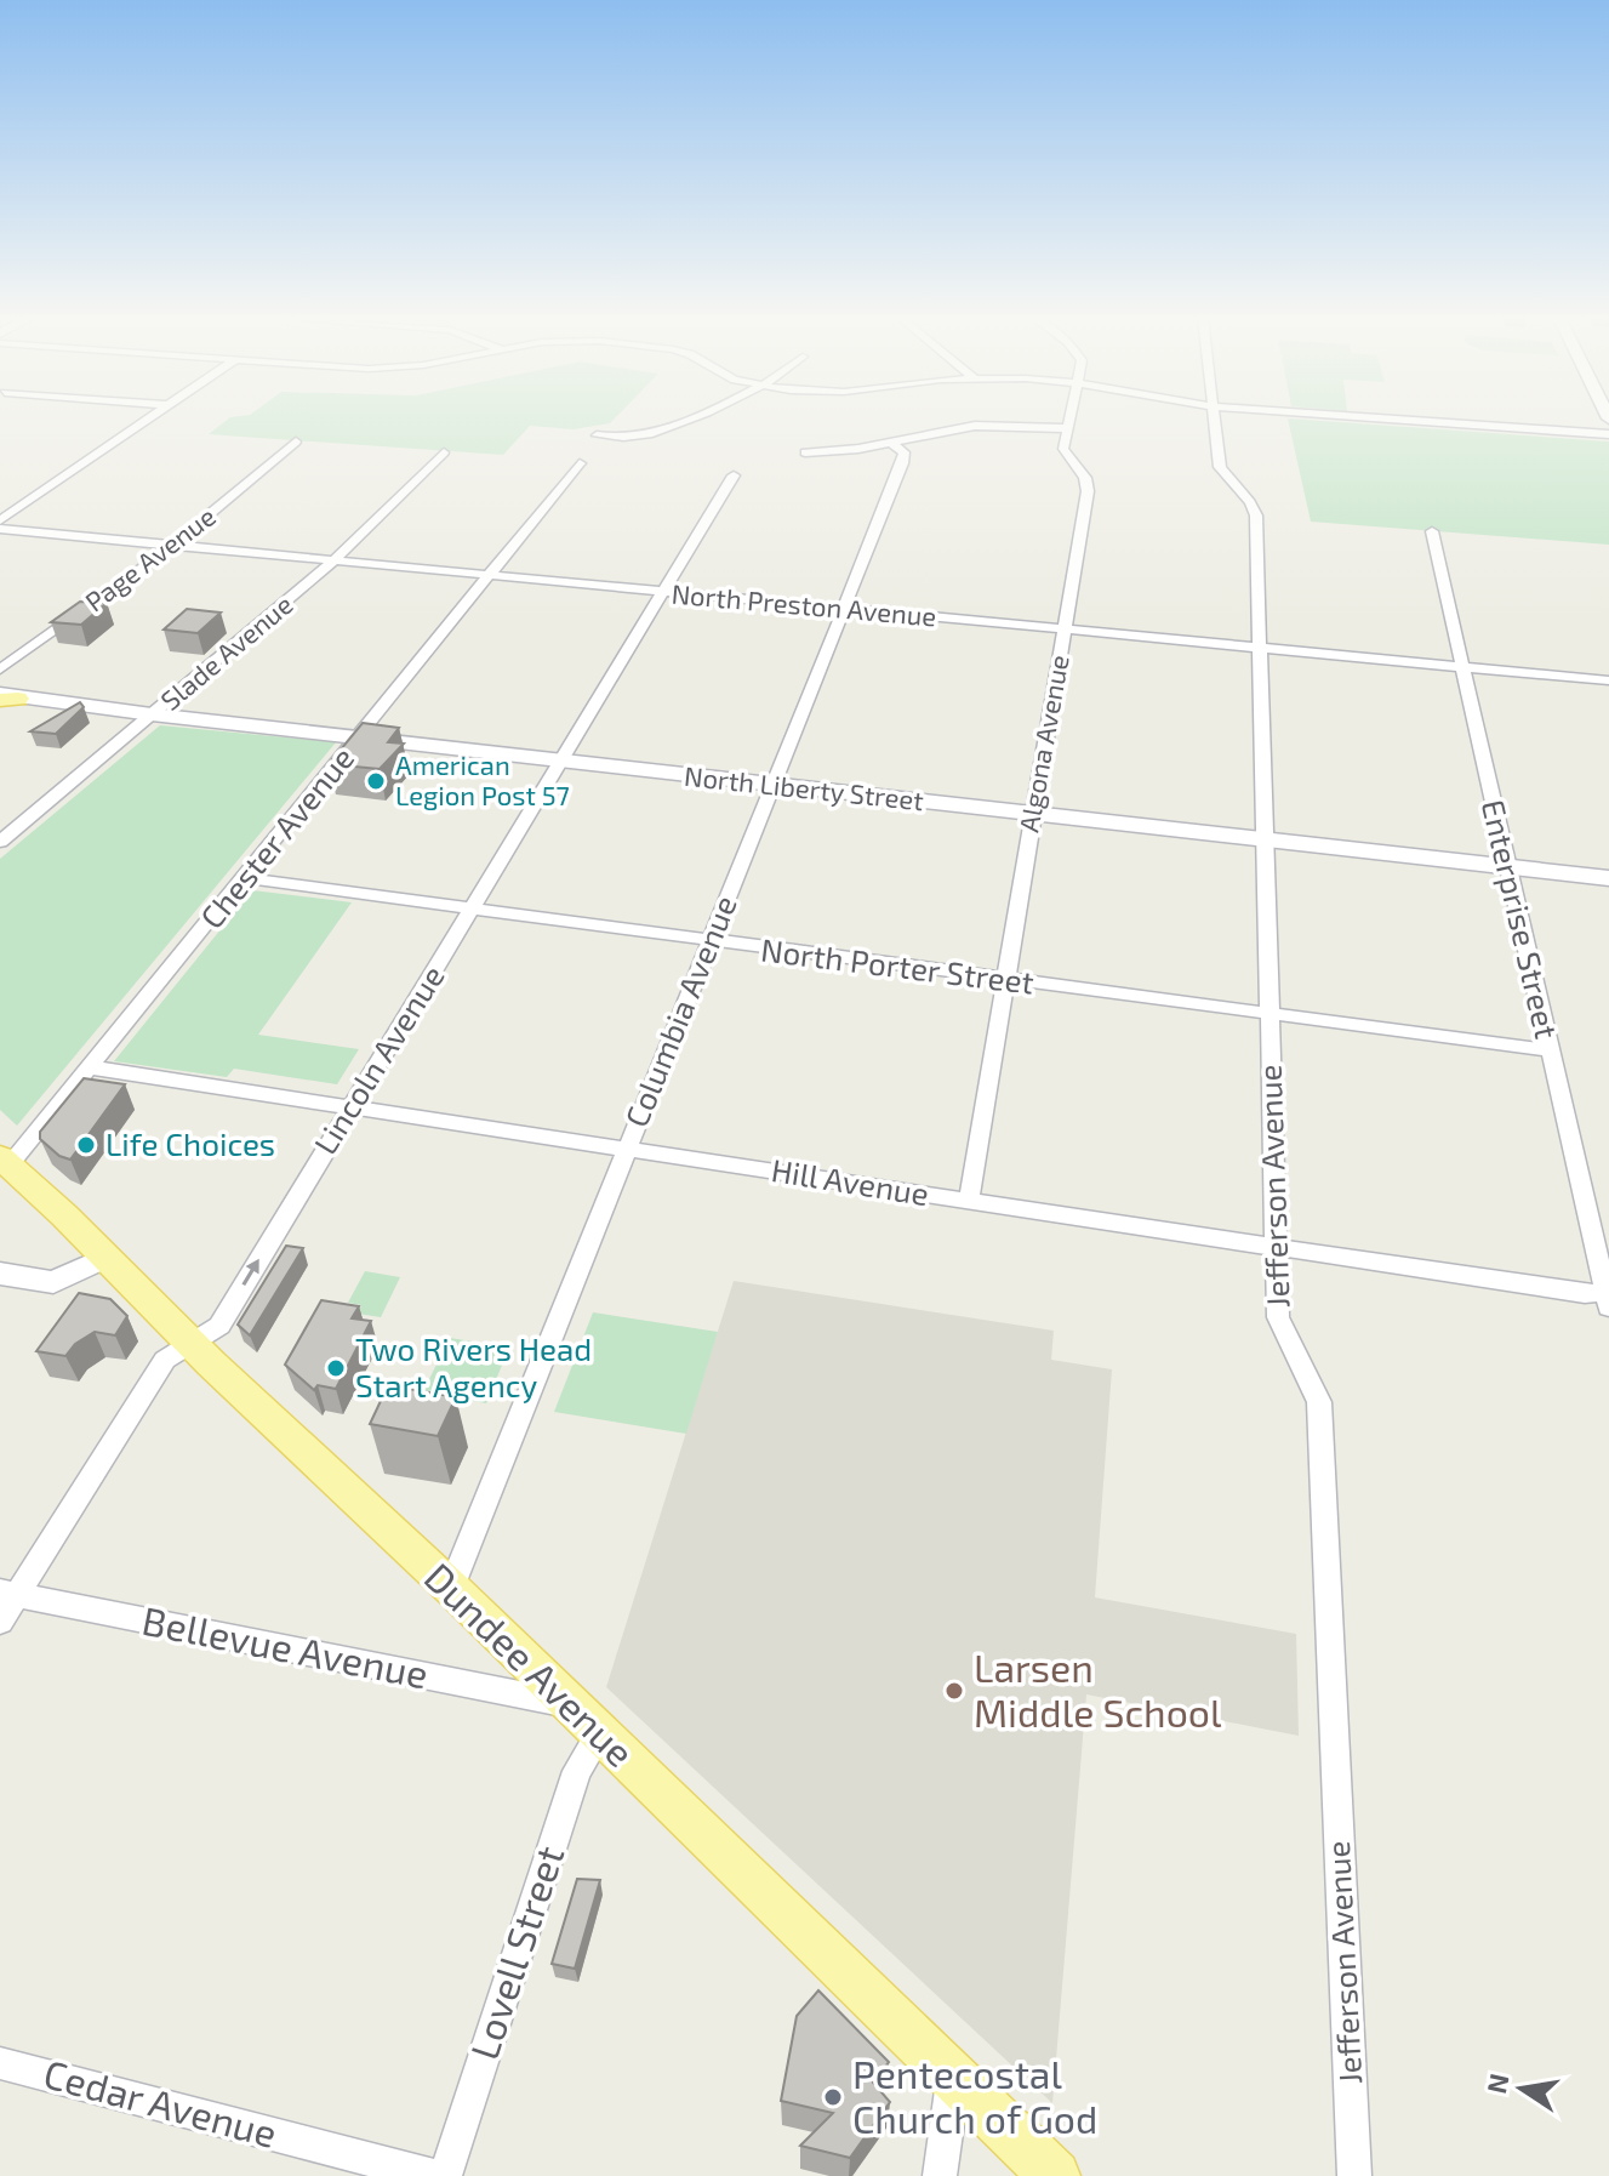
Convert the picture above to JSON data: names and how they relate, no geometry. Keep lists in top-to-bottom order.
{
  "streets": {
    "main road": ["North Liberty Street", "Dundee Avenue"],
    "street": [
      "Page Avenue",
      "North Preston Avenue",
      "Slade Avenue",
      "Algona Avenue",
      "Chester Avenue",
      "Enterprise Street",
      "North Porter Street",
      "Columbia Avenue",
      "Lincoln Avenue",
      "Hill Avenue",
      "Jefferson Avenue",
      "Bellevue Avenue",
      "Lovell Street",
      "Cedar Avenue"
    ]
  },
  "crossings": [
    ["Page Avenue", "North Preston Avenue"],
    ["North Preston Avenue", "Slade Avenue"],
    ["North Preston Avenue", "Algona Avenue"],
    ["North Preston Avenue", "Chester Avenue"],
    ["North Preston Avenue", "Enterprise Street"],
    ["North Preston Avenue", "Columbia Avenue"],
    ["North Preston Avenue", "Lincoln Avenue"],
    ["North Preston Avenue", "Jefferson Avenue"],
    ["Slade Avenue", "North Liberty Street"],
    ["Algona Avenue", "North Liberty Street"],
    ["Algona Avenue", "North Porter Street"],
    ["Algona Avenue", "Hill Avenue"],
    ["North Liberty Street", "Chester Avenue"],
    ["North Liberty Street", "Enterprise Street"],
    ["North Liberty Street", "Columbia Avenue"],
    ["North Liberty Street", "Lincoln Avenue"],
    ["North Liberty Street", "Jefferson Avenue"],
    ["Chester Avenue", "North Porter Street"],
    ["Chester Avenue", "Hill Avenue"],
    ["Chester Avenue", "Dundee Avenue"],
    ["Enterprise Street", "North Porter Street"],
    ["Enterprise Street", "Hill Avenue"],
    ["North Porter Street", "Columbia Avenue"],
    ["North Porter Street", "Lincoln Avenue"],
    ["North Porter Street", "Jefferson Avenue"],
    ["Columbia Avenue", "Hill Avenue"],
    ["Columbia Avenue", "Dundee Avenue"],
    ["Lincoln Avenue", "Hill Avenue"],
    ["Lincoln Avenue", "Bellevue Avenue"],
    ["Lincoln Avenue", "Dundee Avenue"],
    ["Hill Avenue", "Jefferson Avenue"],
    ["Bellevue Avenue", "Dundee Avenue"],
    ["Dundee Avenue", "Lovell Street"]
  ],
  "places": [
    "American Legion Post 57",
    "Life Choices",
    "Two Rivers Head Start Agency",
    "Larsen Middle School",
    "Pentecostal Church of God"
  ],
  "north": "left"
}
